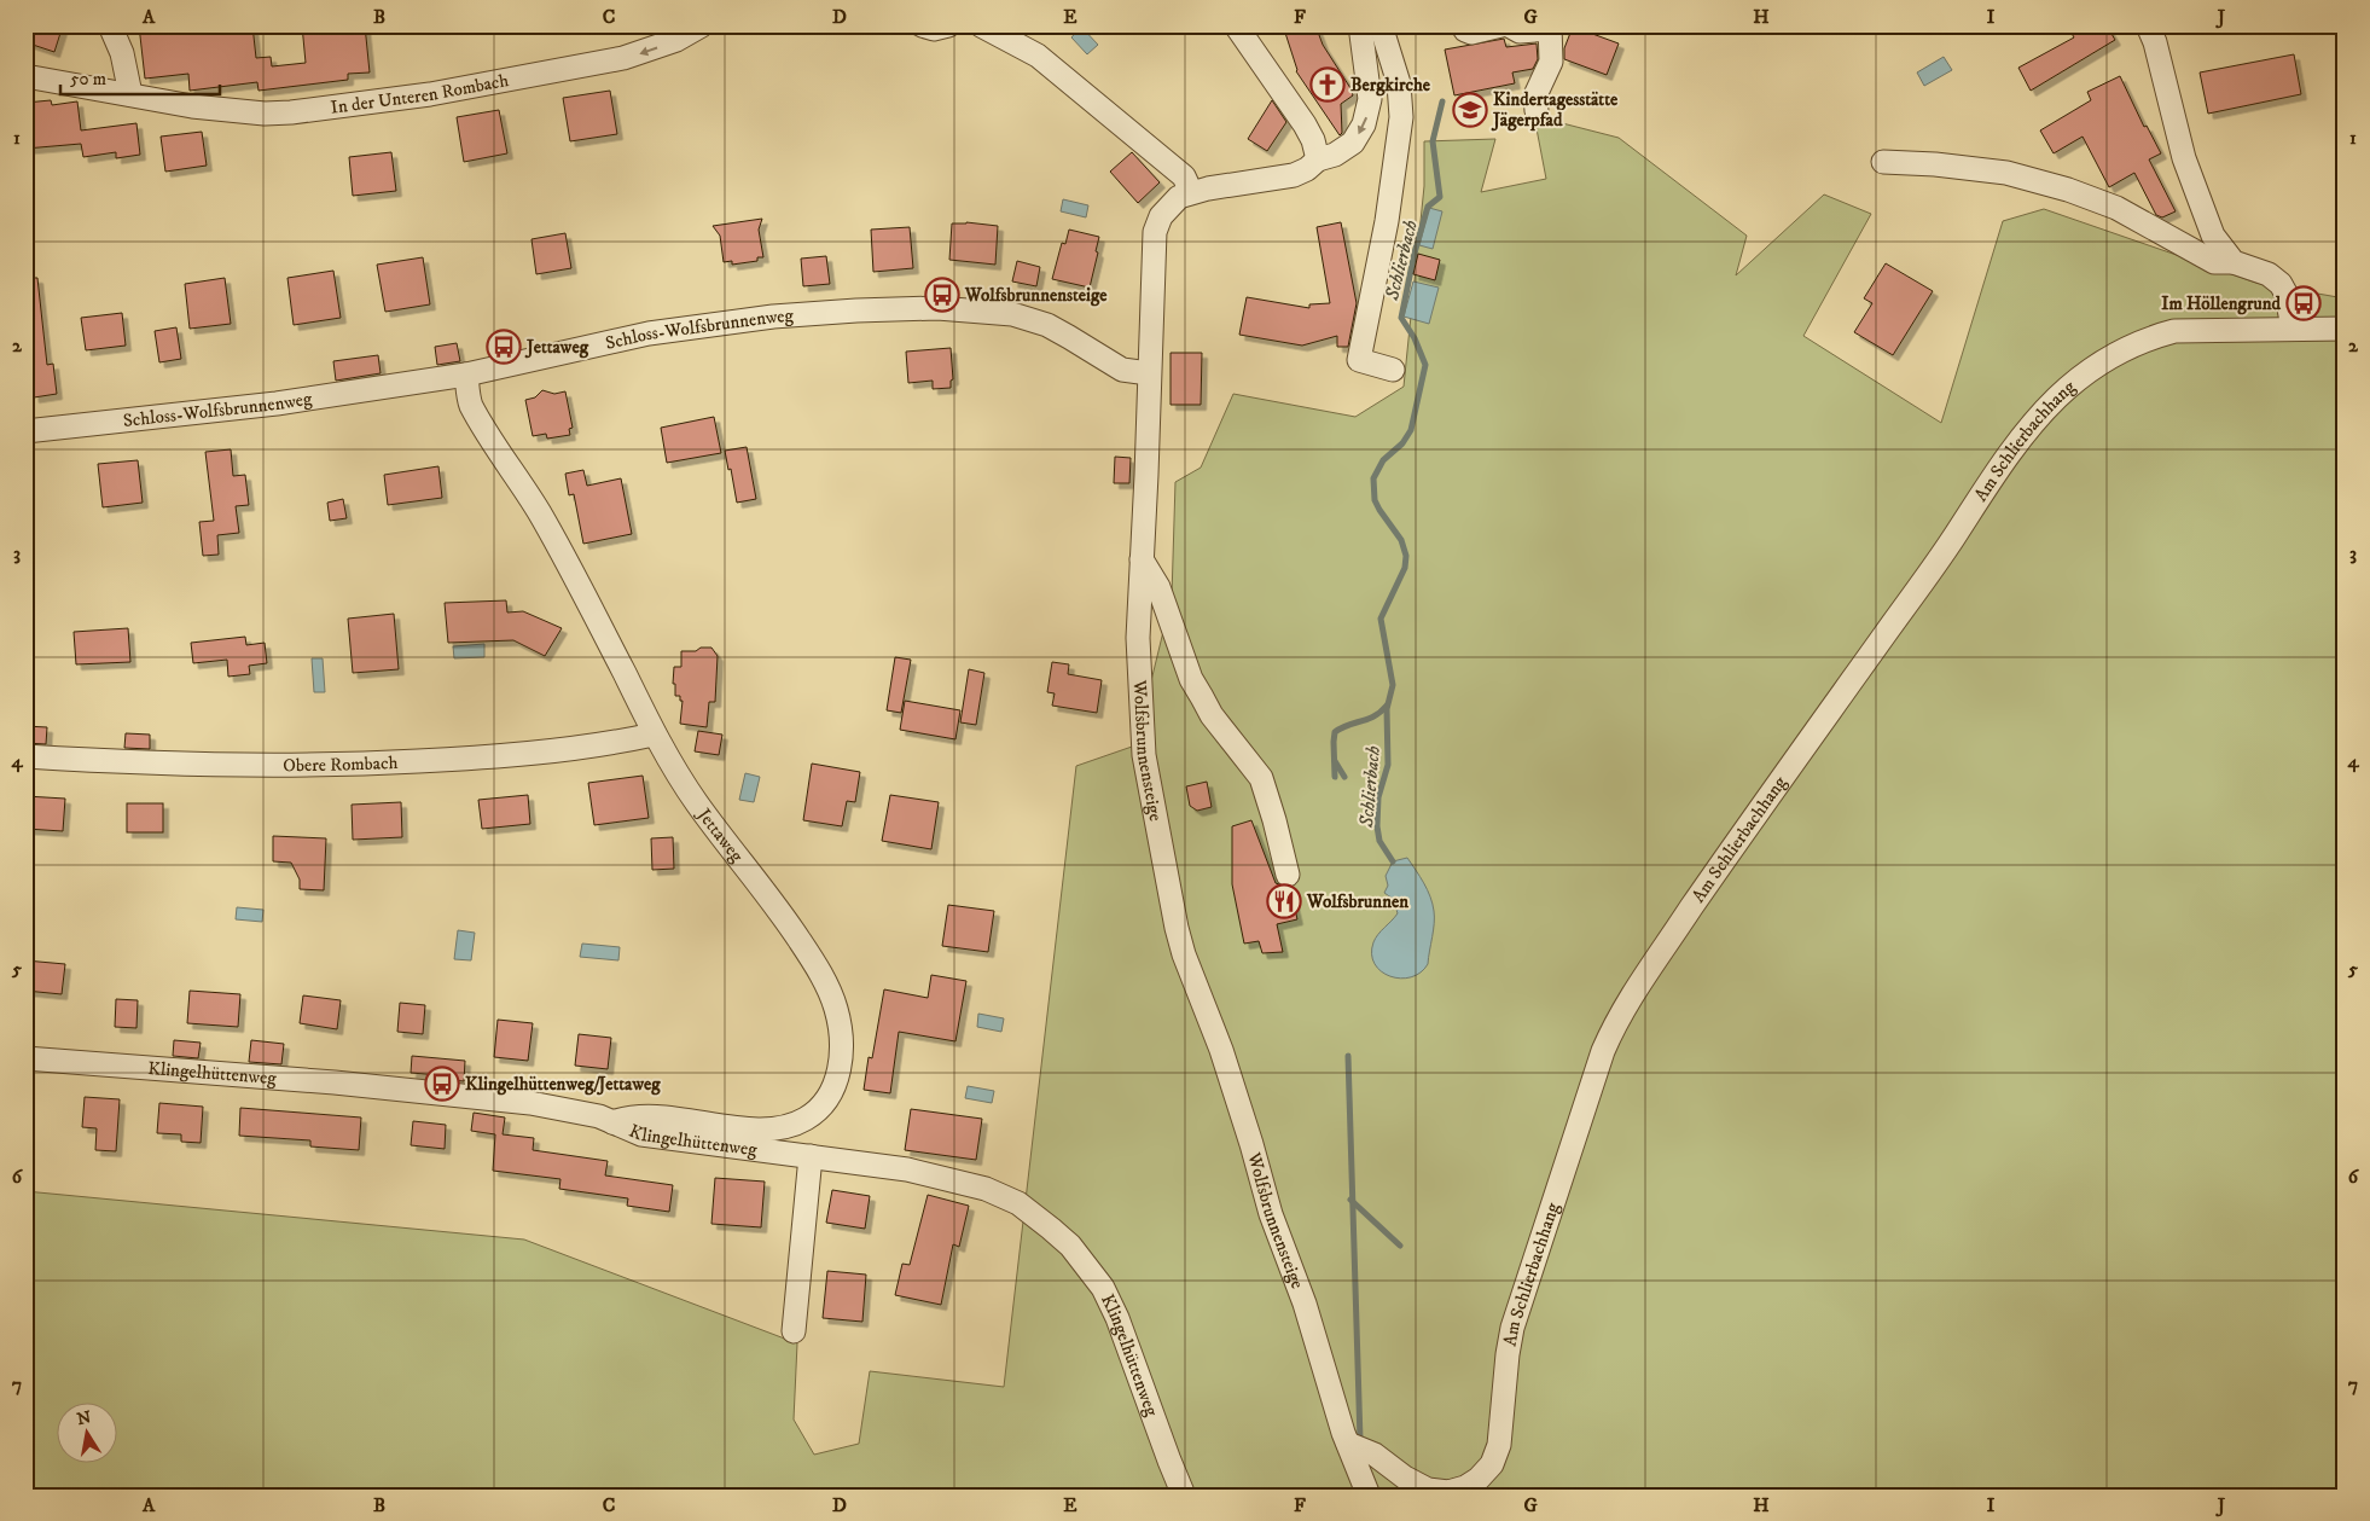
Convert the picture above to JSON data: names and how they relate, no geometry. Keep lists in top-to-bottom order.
{
  "streets": {
    "street": [
      "In der Unteren Rombach",
      "Schloss-Wolfsbrunnenweg",
      "Am Schlierbachhang",
      "Wolfsbrunnensteige",
      "Obere Rombach",
      "Jettaweg",
      "Klingelhüttenweg"
    ]
  },
  "crossings": [
    ["Schloss-Wolfsbrunnenweg", "Wolfsbrunnensteige"],
    ["Schloss-Wolfsbrunnenweg", "Jettaweg"],
    ["Am Schlierbachhang", "Wolfsbrunnensteige"],
    ["Obere Rombach", "Jettaweg"],
    ["Jettaweg", "Klingelhüttenweg"]
  ],
  "one_way": ["In der Unteren Rombach"],
  "water": ["Schlierbach"],
  "places": {
    "church": ["Bergkirche"],
    "school or university": ["Kindertagesstätte Jägerpfad"],
    "bus stop": [
      "Wolfsbrunnensteige",
      "Im Höllengrund",
      "Jettaweg",
      "Klingelhüttenweg/Jettaweg"
    ],
    "restaurant": ["Wolfsbrunnen"]
  },
  "scale_bar": "50 m",
  "north": "top",
  "grid": {
    "columns": [
      "A",
      "B",
      "C",
      "D",
      "E",
      "F",
      "G",
      "H",
      "I",
      "J"
    ],
    "rows": [
      "1",
      "2",
      "3",
      "4",
      "5",
      "6",
      "7"
    ]
  }
}
